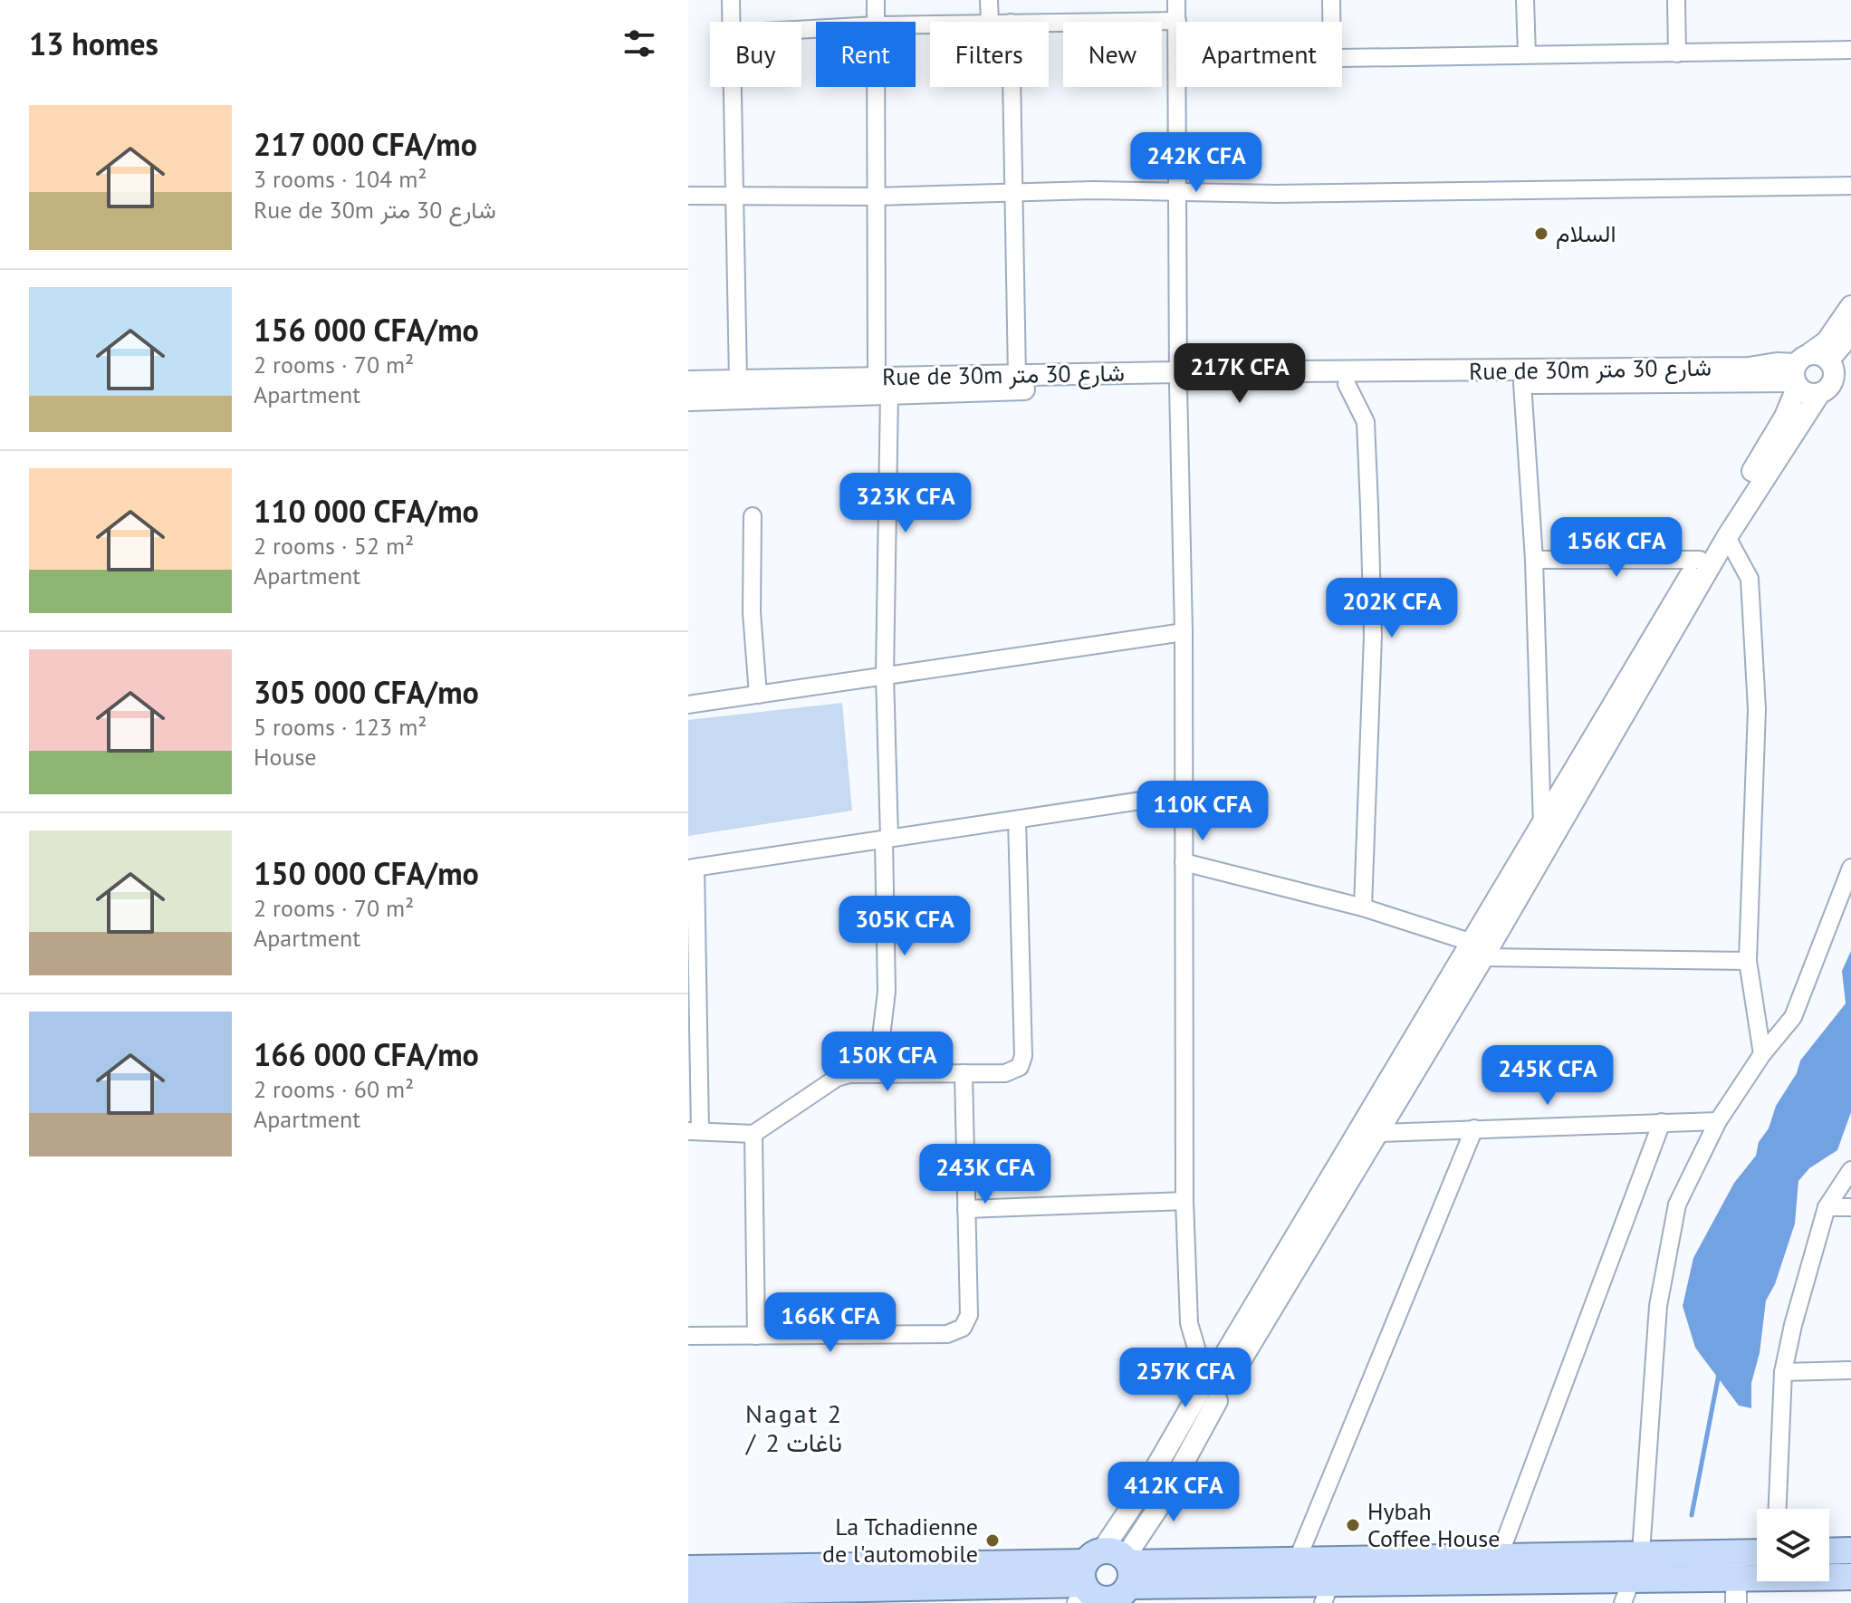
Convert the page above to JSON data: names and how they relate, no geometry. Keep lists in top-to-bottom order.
{
  "streets": {
    "street": ["Rue de 30m شارع 30 متر"]
  },
  "districts": ["Nagat 2 / ناغات 2"],
  "places": ["السلام", "Hybah Coffee House", "La Tchadienne de l'automobile"],
  "page": {
    "heading": "13 homes",
    "chip": [
      "Buy",
      "Rent",
      "Filters",
      "New",
      "Apartment"
    ],
    "list": [
      {
        "name": "217 000 CFA/mo",
        "note": "3 rooms · 104 m² · Rue de 30m شارع 30 متر"
      },
      {
        "name": "156 000 CFA/mo",
        "note": "2 rooms · 70 m² · Apartment"
      },
      {
        "name": "110 000 CFA/mo",
        "note": "2 rooms · 52 m² · Apartment"
      },
      {
        "name": "305 000 CFA/mo",
        "note": "5 rooms · 123 m² · House"
      },
      {
        "name": "150 000 CFA/mo",
        "note": "2 rooms · 70 m² · Apartment"
      },
      {
        "name": "166 000 CFA/mo",
        "note": "2 rooms · 60 m² · Apartment"
      }
    ],
    "price": [
      "242K CFA",
      "217K CFA",
      "323K CFA",
      "156K CFA",
      "202K CFA",
      "110K CFA",
      "305K CFA",
      "150K CFA",
      "245K CFA",
      "243K CFA",
      "166K CFA",
      "257K CFA",
      "412K CFA"
    ]
  }
}
